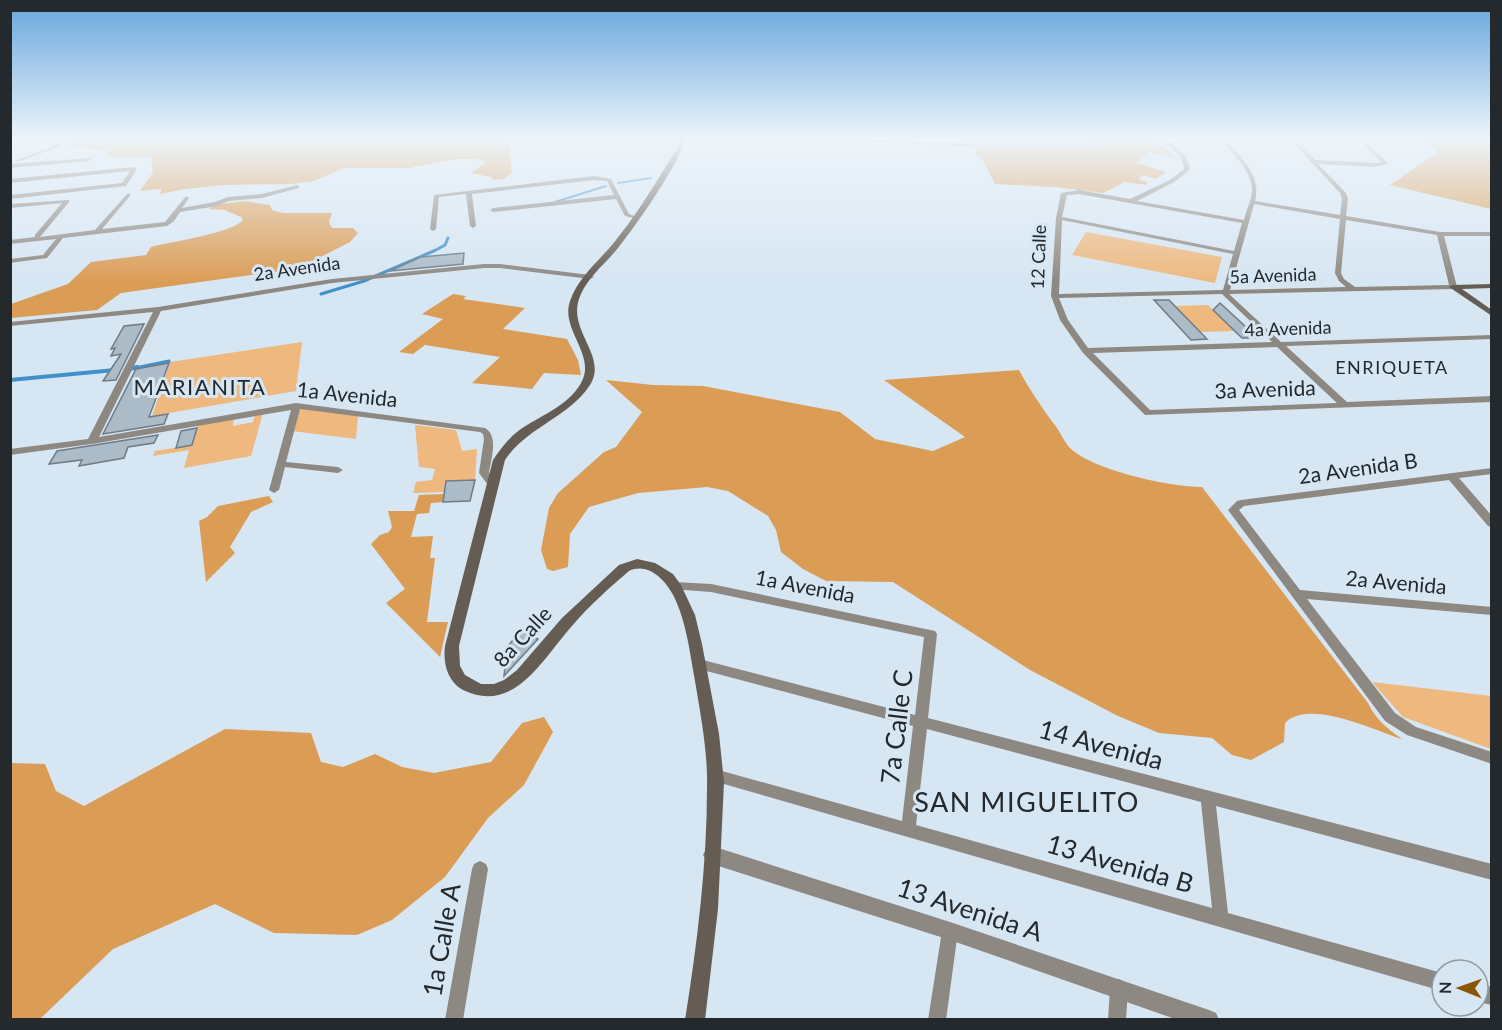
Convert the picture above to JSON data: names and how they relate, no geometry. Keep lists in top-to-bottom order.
{
  "streets": {
    "main road": ["5a Avenida", "8a Calle"],
    "street": [
      "12 Calle",
      "2a Avenida",
      "4a Avenida",
      "3a Avenida",
      "1a Avenida",
      "2a Avenida B",
      "7a Calle C",
      "14 Avenida",
      "13 Avenida B",
      "13 Avenida A",
      "1a Calle A"
    ]
  },
  "crossings": [
    ["12 Calle", "5a Avenida"],
    ["12 Calle", "4a Avenida"],
    ["12 Calle", "3a Avenida"],
    ["2a Avenida", "2a Avenida B"],
    ["2a Avenida", "8a Calle"],
    ["1a Avenida", "8a Calle"],
    ["1a Avenida", "7a Calle C"],
    ["8a Calle", "14 Avenida"],
    ["8a Calle", "13 Avenida B"],
    ["8a Calle", "13 Avenida A"],
    ["7a Calle C", "14 Avenida"],
    ["7a Calle C", "13 Avenida B"]
  ],
  "districts": ["ENRIQUETA", "MARIANITA", "SAN MIGUELITO"],
  "north": "left"
}
